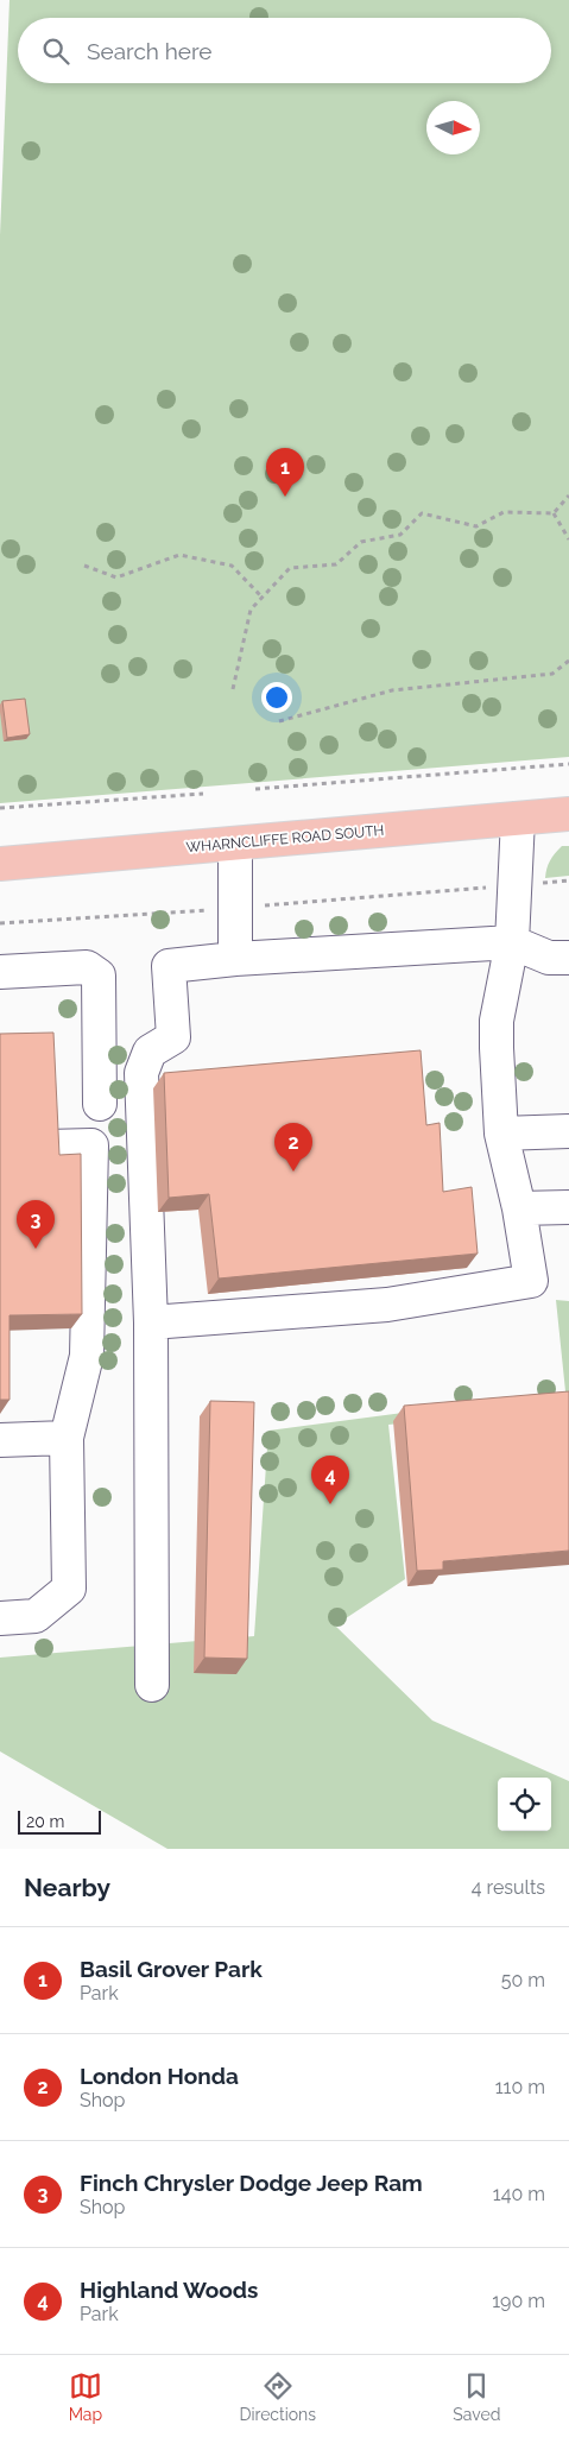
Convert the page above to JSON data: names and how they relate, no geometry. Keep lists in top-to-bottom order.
{
  "streets": {
    "main road": ["WHARNCLIFFE ROAD SOUTH"]
  },
  "scale_bar": "20 m",
  "north": "right",
  "page": {
    "search": "Search here",
    "pins": [
      "1",
      "2",
      "3",
      "4"
    ],
    "scale": "20 m",
    "heading": ["Nearby", "4 results"],
    "list": [
      {
        "mark": "1",
        "name": "Basil Grover Park",
        "note": "Park",
        "value": "50 m"
      },
      {
        "mark": "2",
        "name": "London Honda",
        "note": "Shop",
        "value": "110 m"
      },
      {
        "mark": "3",
        "name": "Finch Chrysler Dodge Jeep Ram",
        "note": "Shop",
        "value": "140 m"
      },
      {
        "mark": "4",
        "name": "Highland Woods",
        "note": "Park",
        "value": "190 m"
      }
    ],
    "nav": ["Map", "Directions", "Saved"]
  }
}
